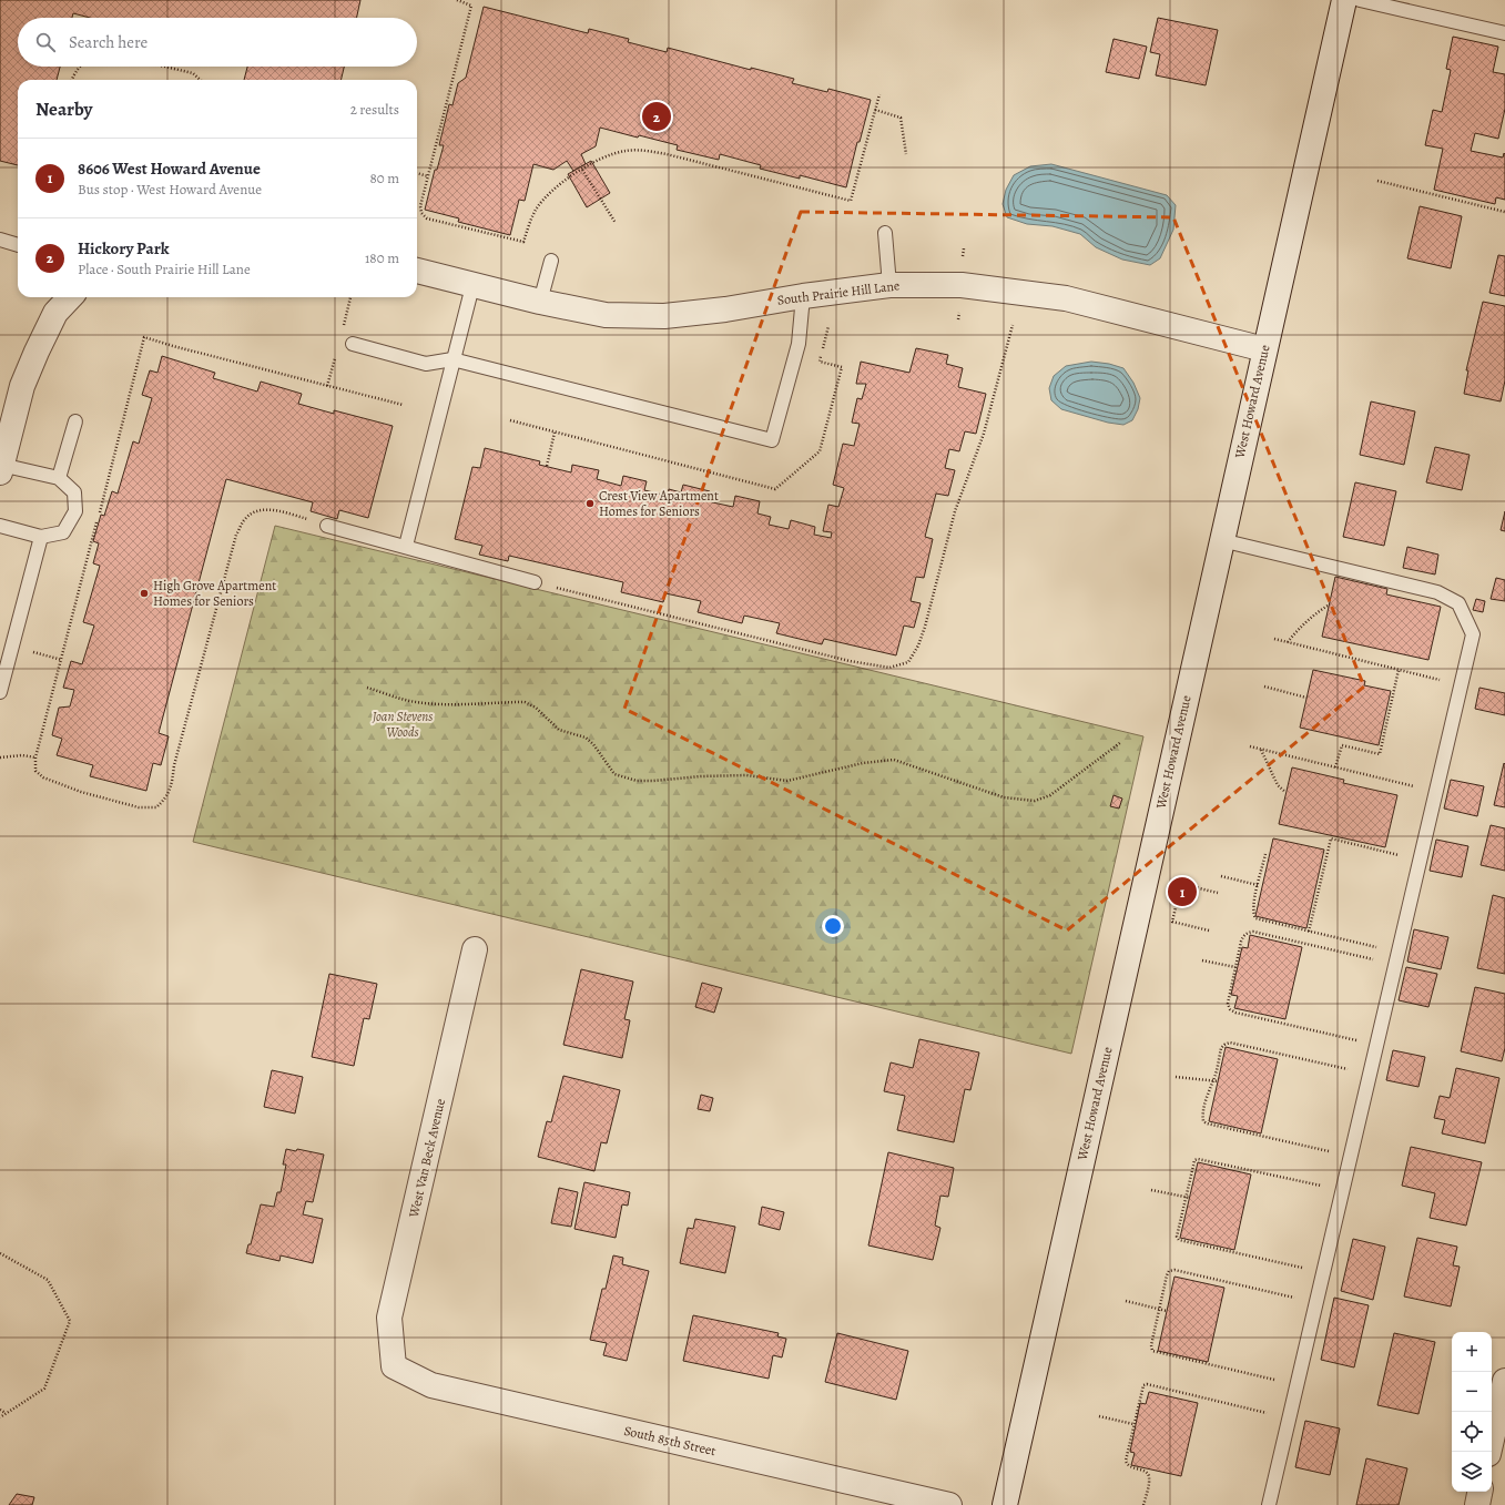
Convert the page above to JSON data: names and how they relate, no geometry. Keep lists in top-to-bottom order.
{
  "streets": {
    "street": [
      "South Prairie Hill Lane",
      "West Howard Avenue",
      "West Van Beck Avenue",
      "South 85th Street"
    ]
  },
  "crossings": [
    ["South Prairie Hill Lane", "West Howard Avenue"],
    ["West Van Beck Avenue", "South 85th Street"]
  ],
  "parks": ["Joan Stevens Woods"],
  "places": ["Crest View Apartment Homes for Seniors", "High Grove Apartment Homes for Seniors"],
  "page": {
    "search": "Search here",
    "heading": ["Nearby", "2 results"],
    "pins": ["2", "1"],
    "list": [
      {
        "mark": "1",
        "name": "8606 West Howard Avenue",
        "note": "Bus stop · West Howard Avenue",
        "value": "80 m"
      },
      {
        "mark": "2",
        "name": "Hickory Park",
        "note": "Place · South Prairie Hill Lane",
        "value": "180 m"
      }
    ],
    "map_buttons": ["+", "−"]
  }
}
